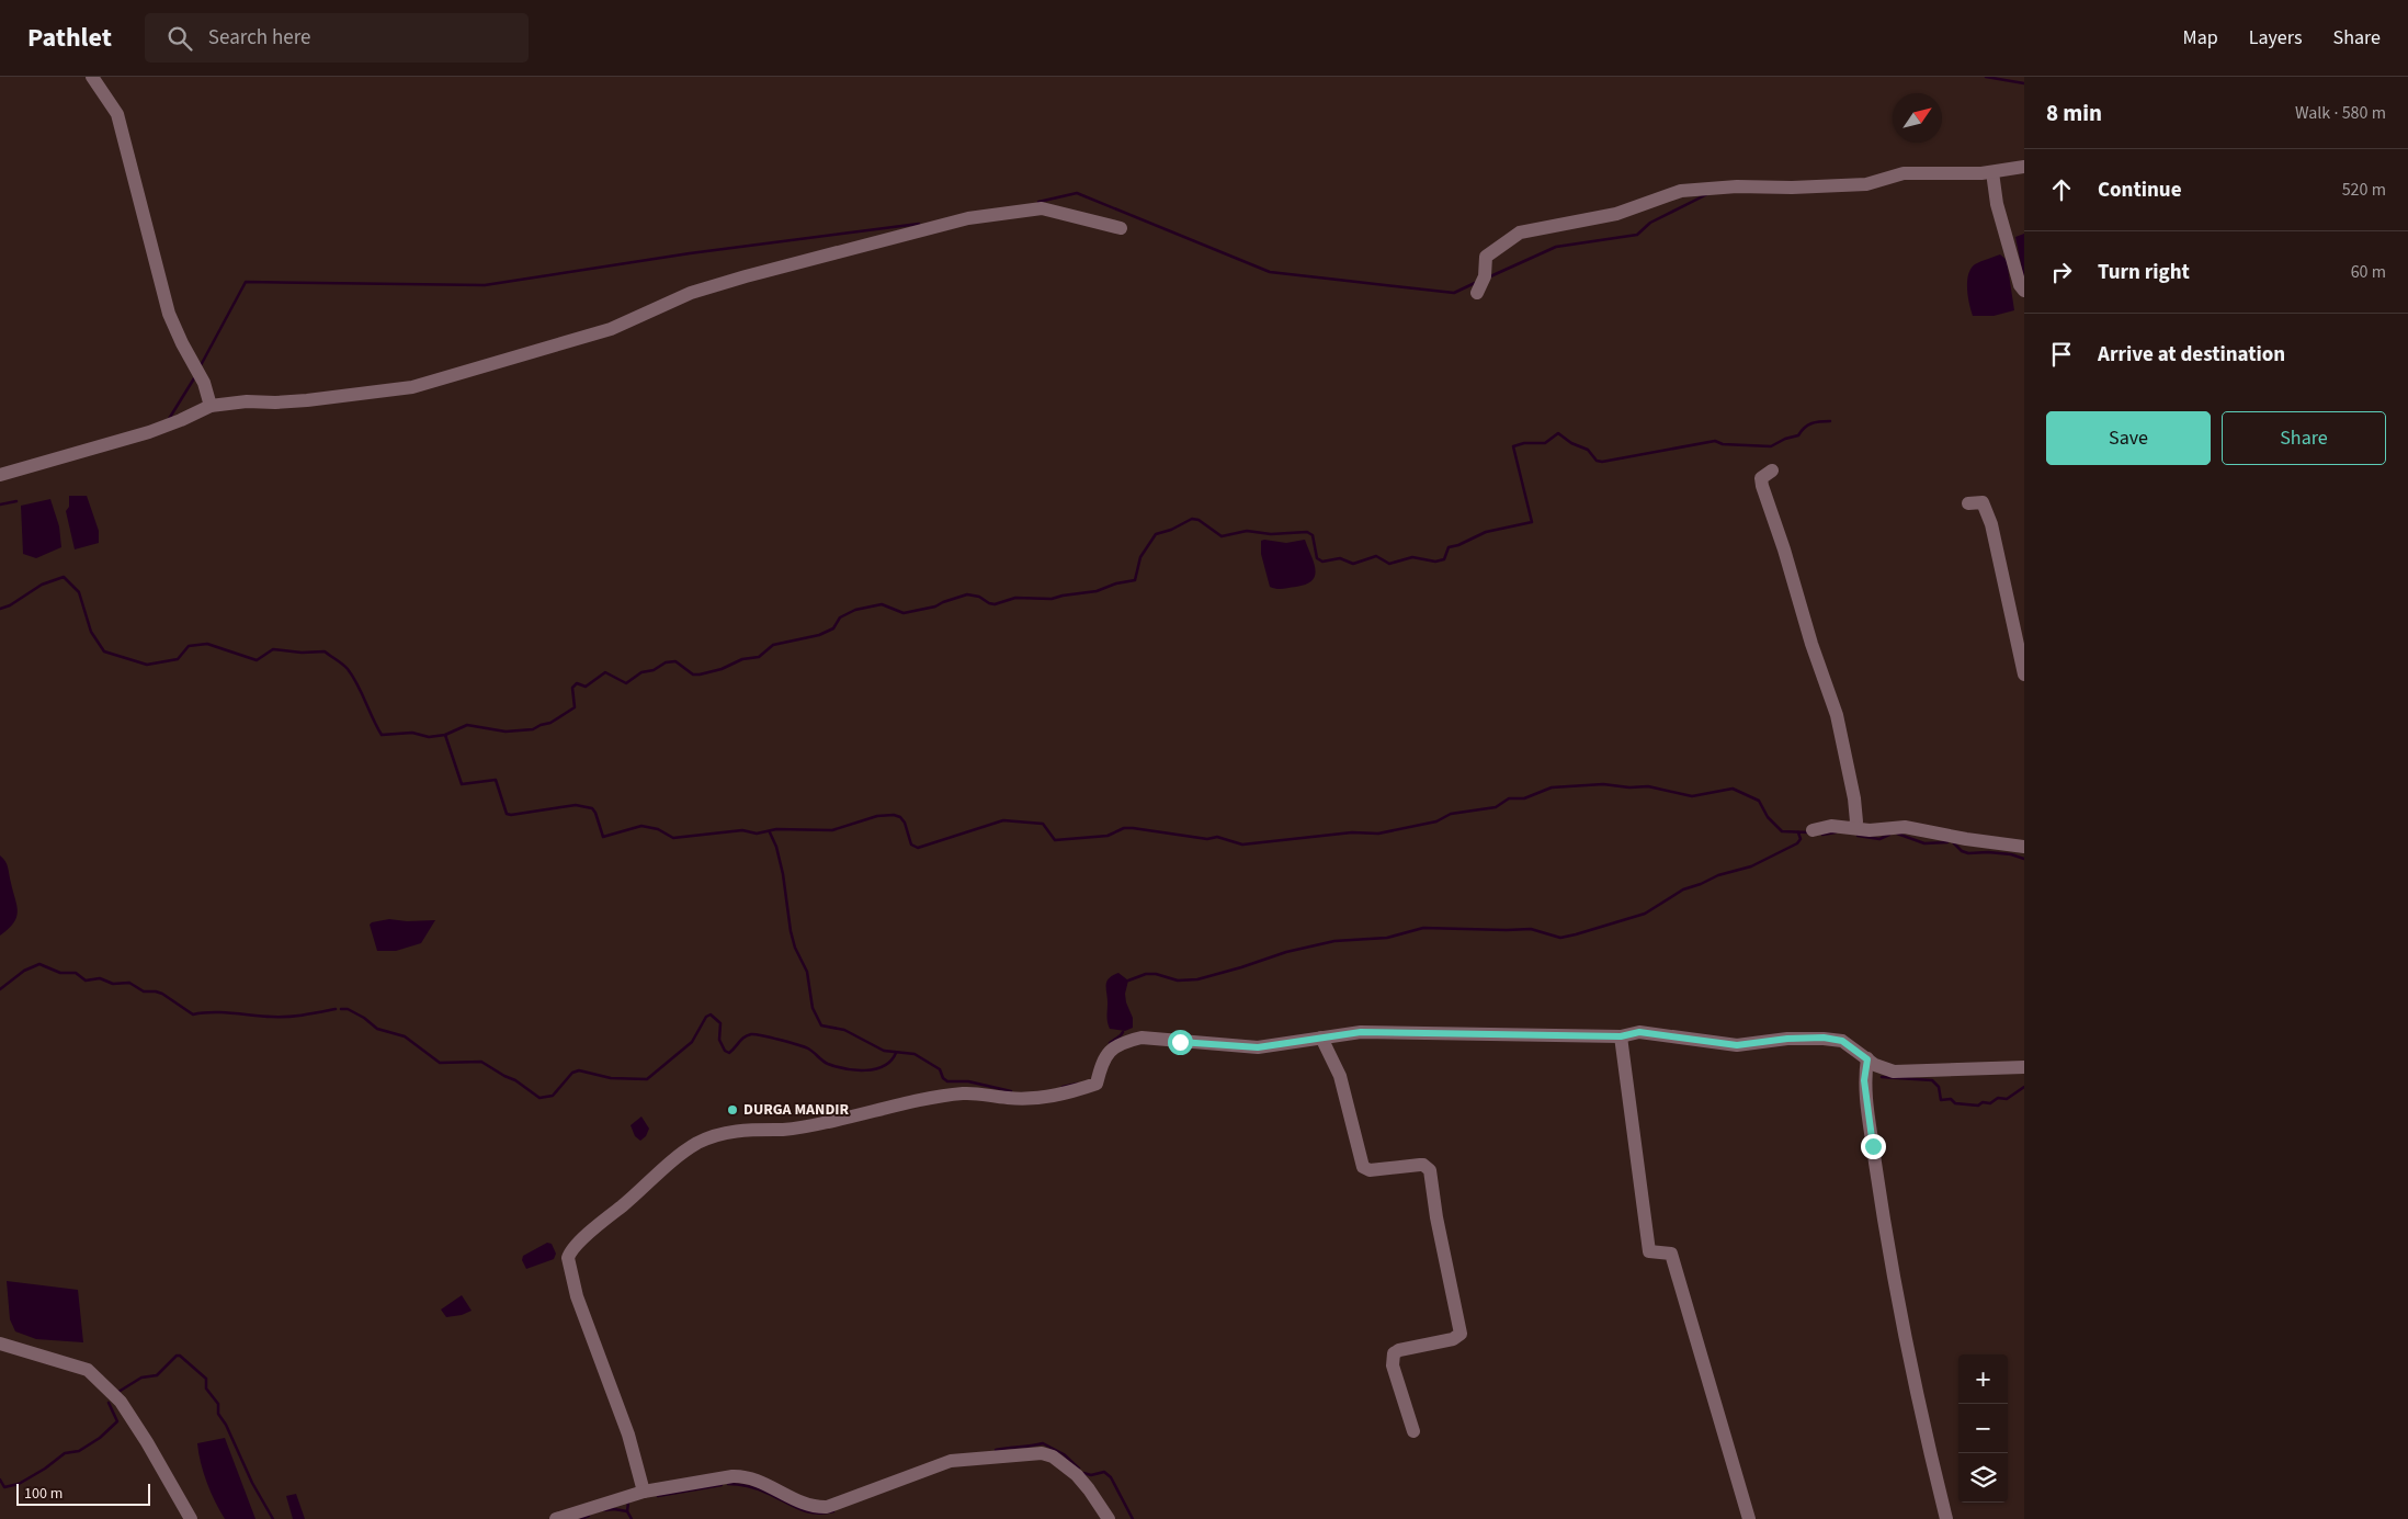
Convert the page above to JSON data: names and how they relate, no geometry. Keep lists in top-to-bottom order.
{
  "places": ["DURGA MANDIR"],
  "scale_bar": "100 m",
  "north": "top right",
  "page": {
    "header": "Pathlet",
    "search": "Search here",
    "nav": ["Map", "Layers", "Share"],
    "heading": ["8 min", "Walk · 580 m"],
    "list": [
      ["Continue", "520 m"],
      ["Turn right", "60 m"],
      "Arrive at destination"
    ],
    "buttons": ["Save", "Share"],
    "map_buttons": ["+", "−"],
    "scale": "100 m"
  }
}
